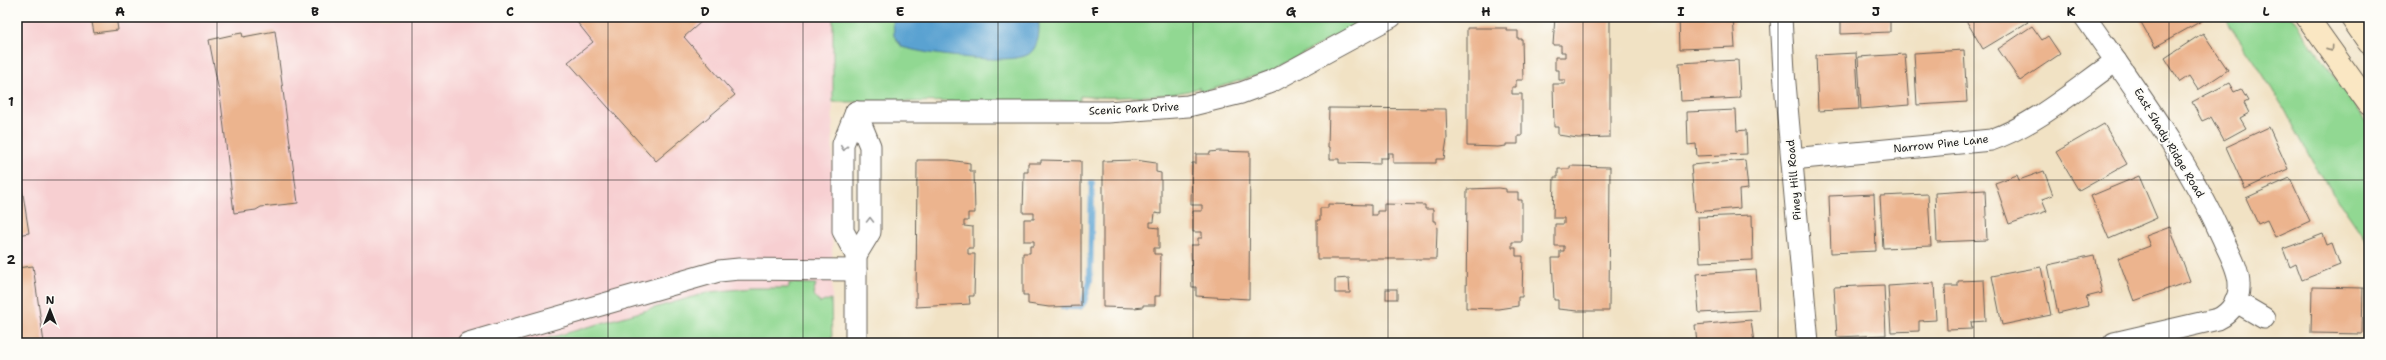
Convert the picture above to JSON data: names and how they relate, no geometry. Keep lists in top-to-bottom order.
{
  "streets": {
    "street": [
      "Scenic Park Drive",
      "East Shady Ridge Road",
      "Narrow Pine Lane",
      "Piney Hill Road"
    ]
  },
  "crossings": [
    ["East Shady Ridge Road", "Narrow Pine Lane"],
    ["Narrow Pine Lane", "Piney Hill Road"]
  ],
  "north": "top",
  "grid": {
    "columns": [
      "A",
      "B",
      "C",
      "D",
      "E",
      "F",
      "G",
      "H",
      "I",
      "J",
      "K",
      "L"
    ],
    "rows": ["1", "2"]
  }
}
